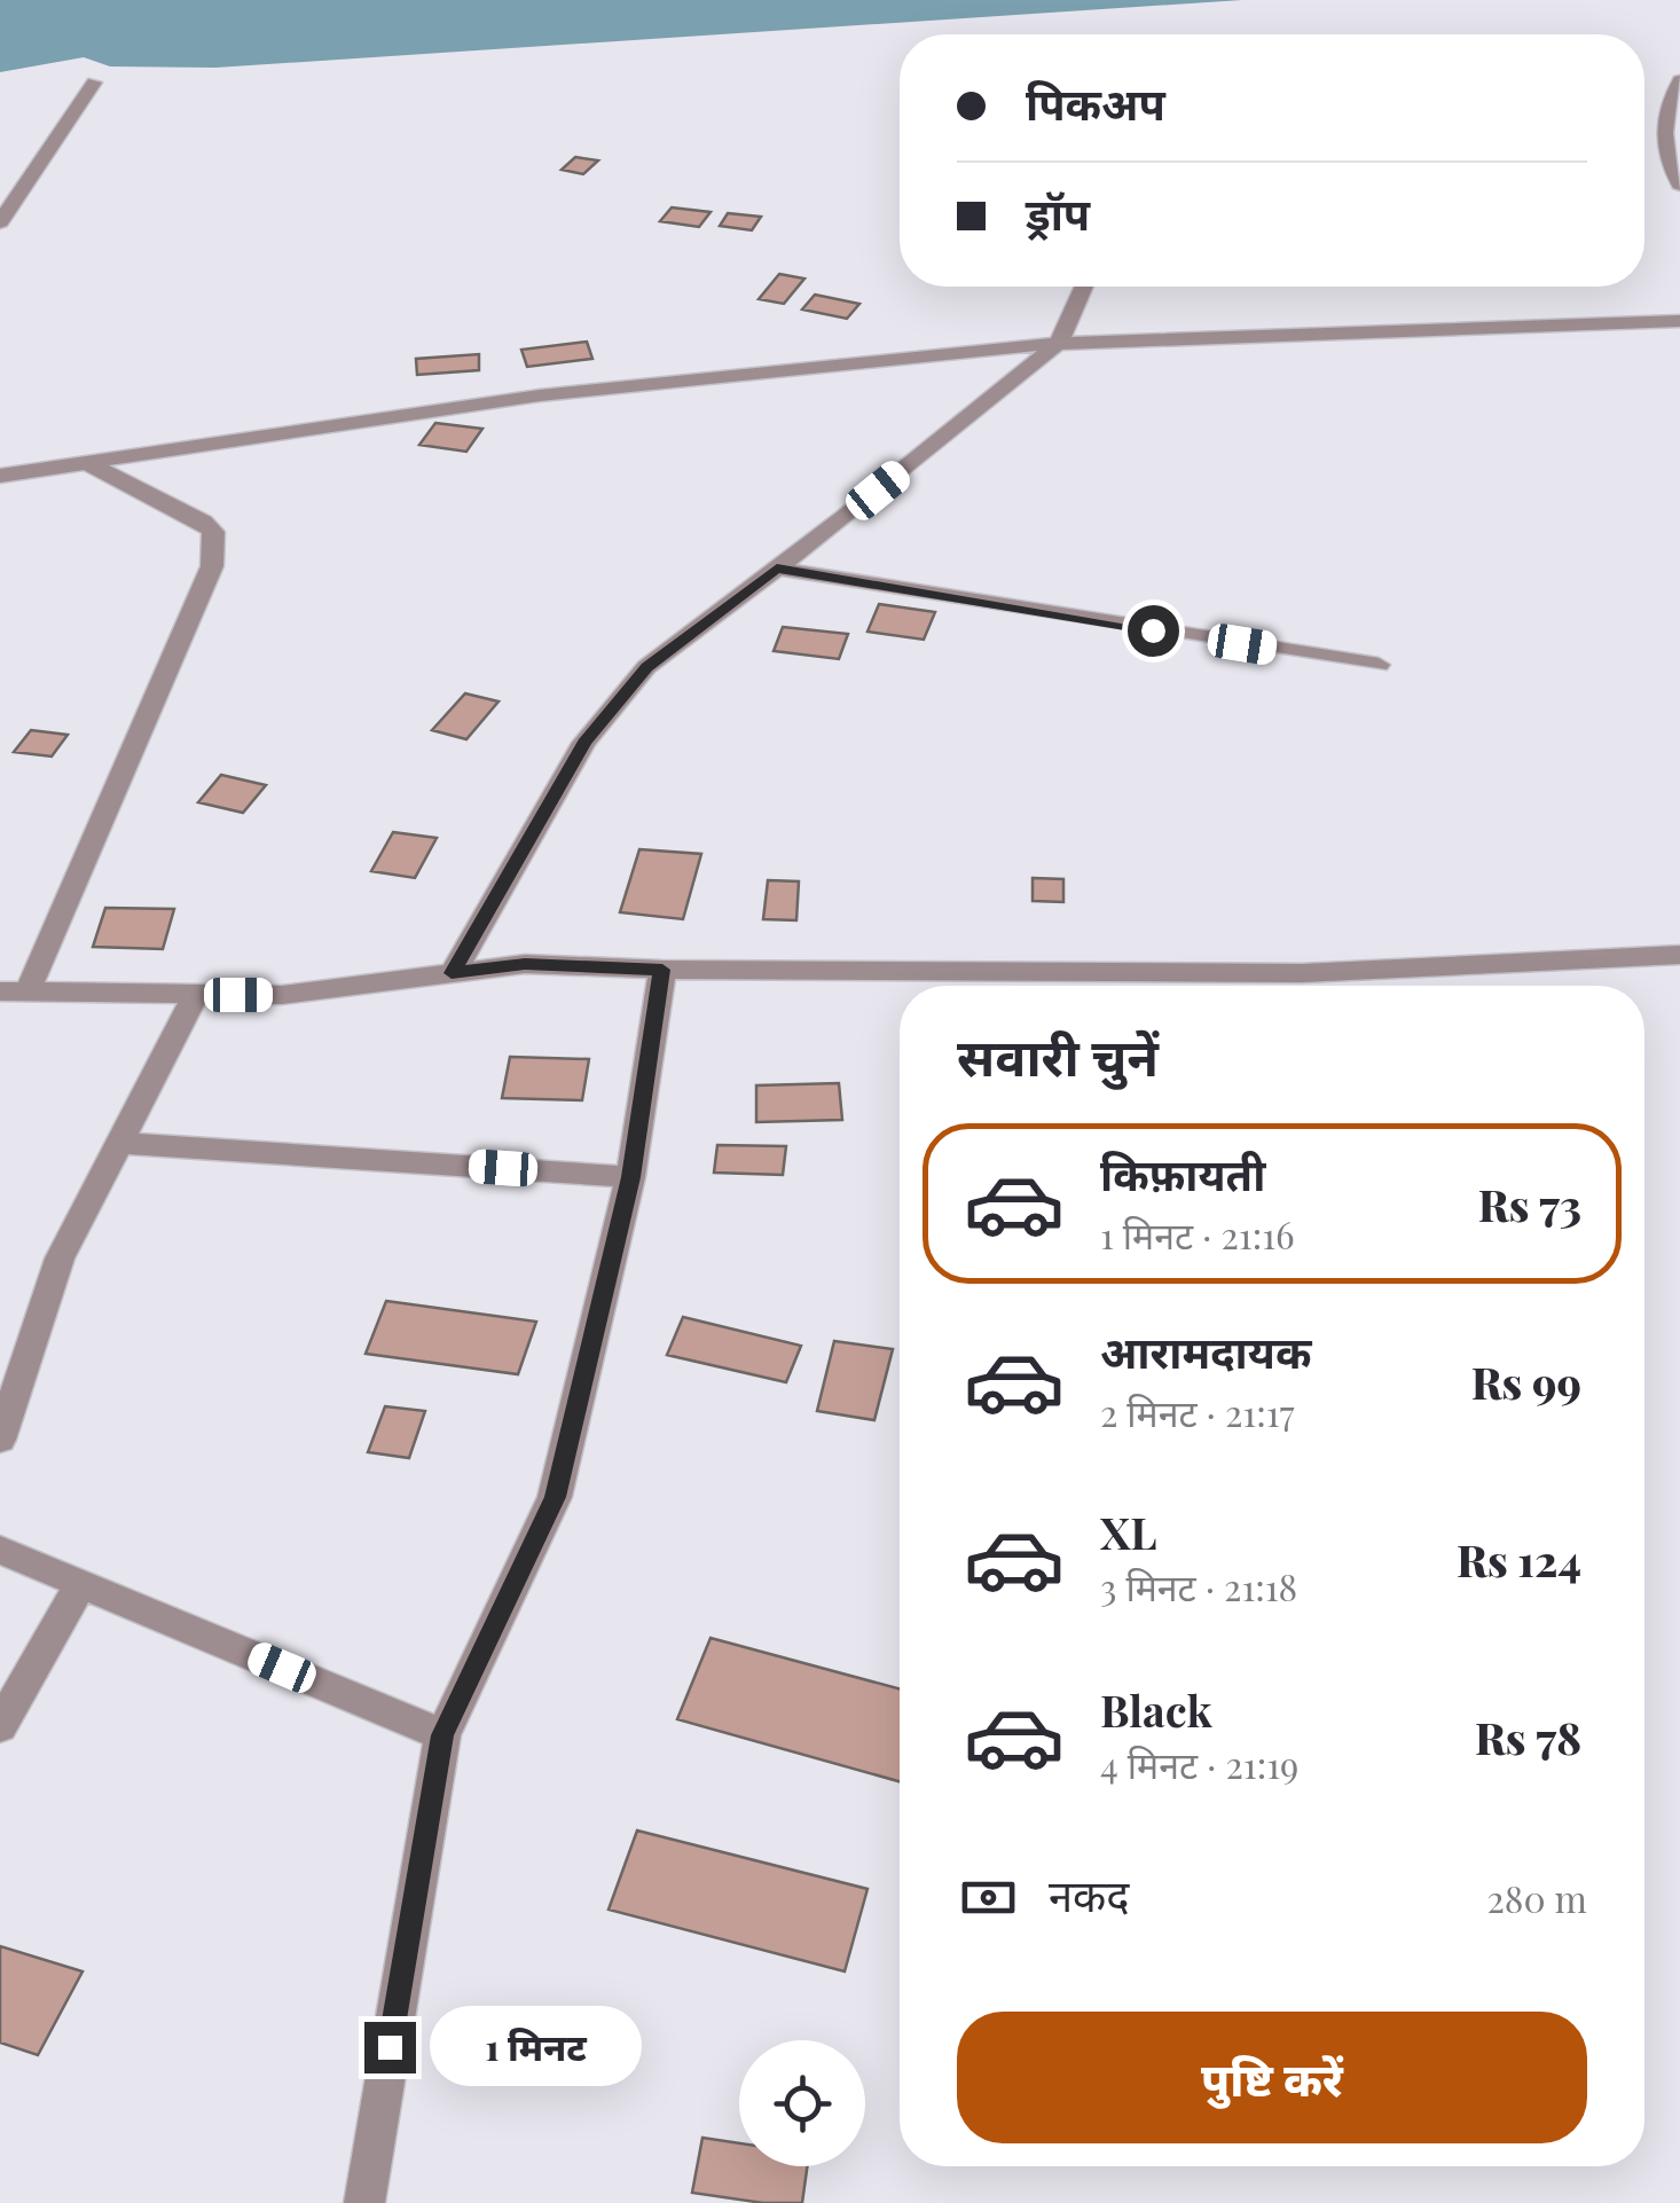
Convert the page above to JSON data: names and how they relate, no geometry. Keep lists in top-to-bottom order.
{
  "page": {
    "banner": ["पिकअप", "ड्रॉप"],
    "heading": "सवारी चुनें",
    "list": [
      {
        "name": "किफ़ायती",
        "note": "1 मिनट · 21:16",
        "value": "Rs 73"
      },
      {
        "name": "आरामदायक",
        "note": "2 मिनट · 21:17",
        "value": "Rs 99"
      },
      {
        "name": "XL",
        "note": "3 मिनट · 21:18",
        "value": "Rs 124"
      },
      {
        "name": "Black",
        "note": "4 मिनट · 21:19",
        "value": "Rs 78"
      }
    ],
    "pay": ["नकद", "280 m"],
    "buttons": "पुष्टि करें",
    "bubble": "1 मिनट"
  }
}
